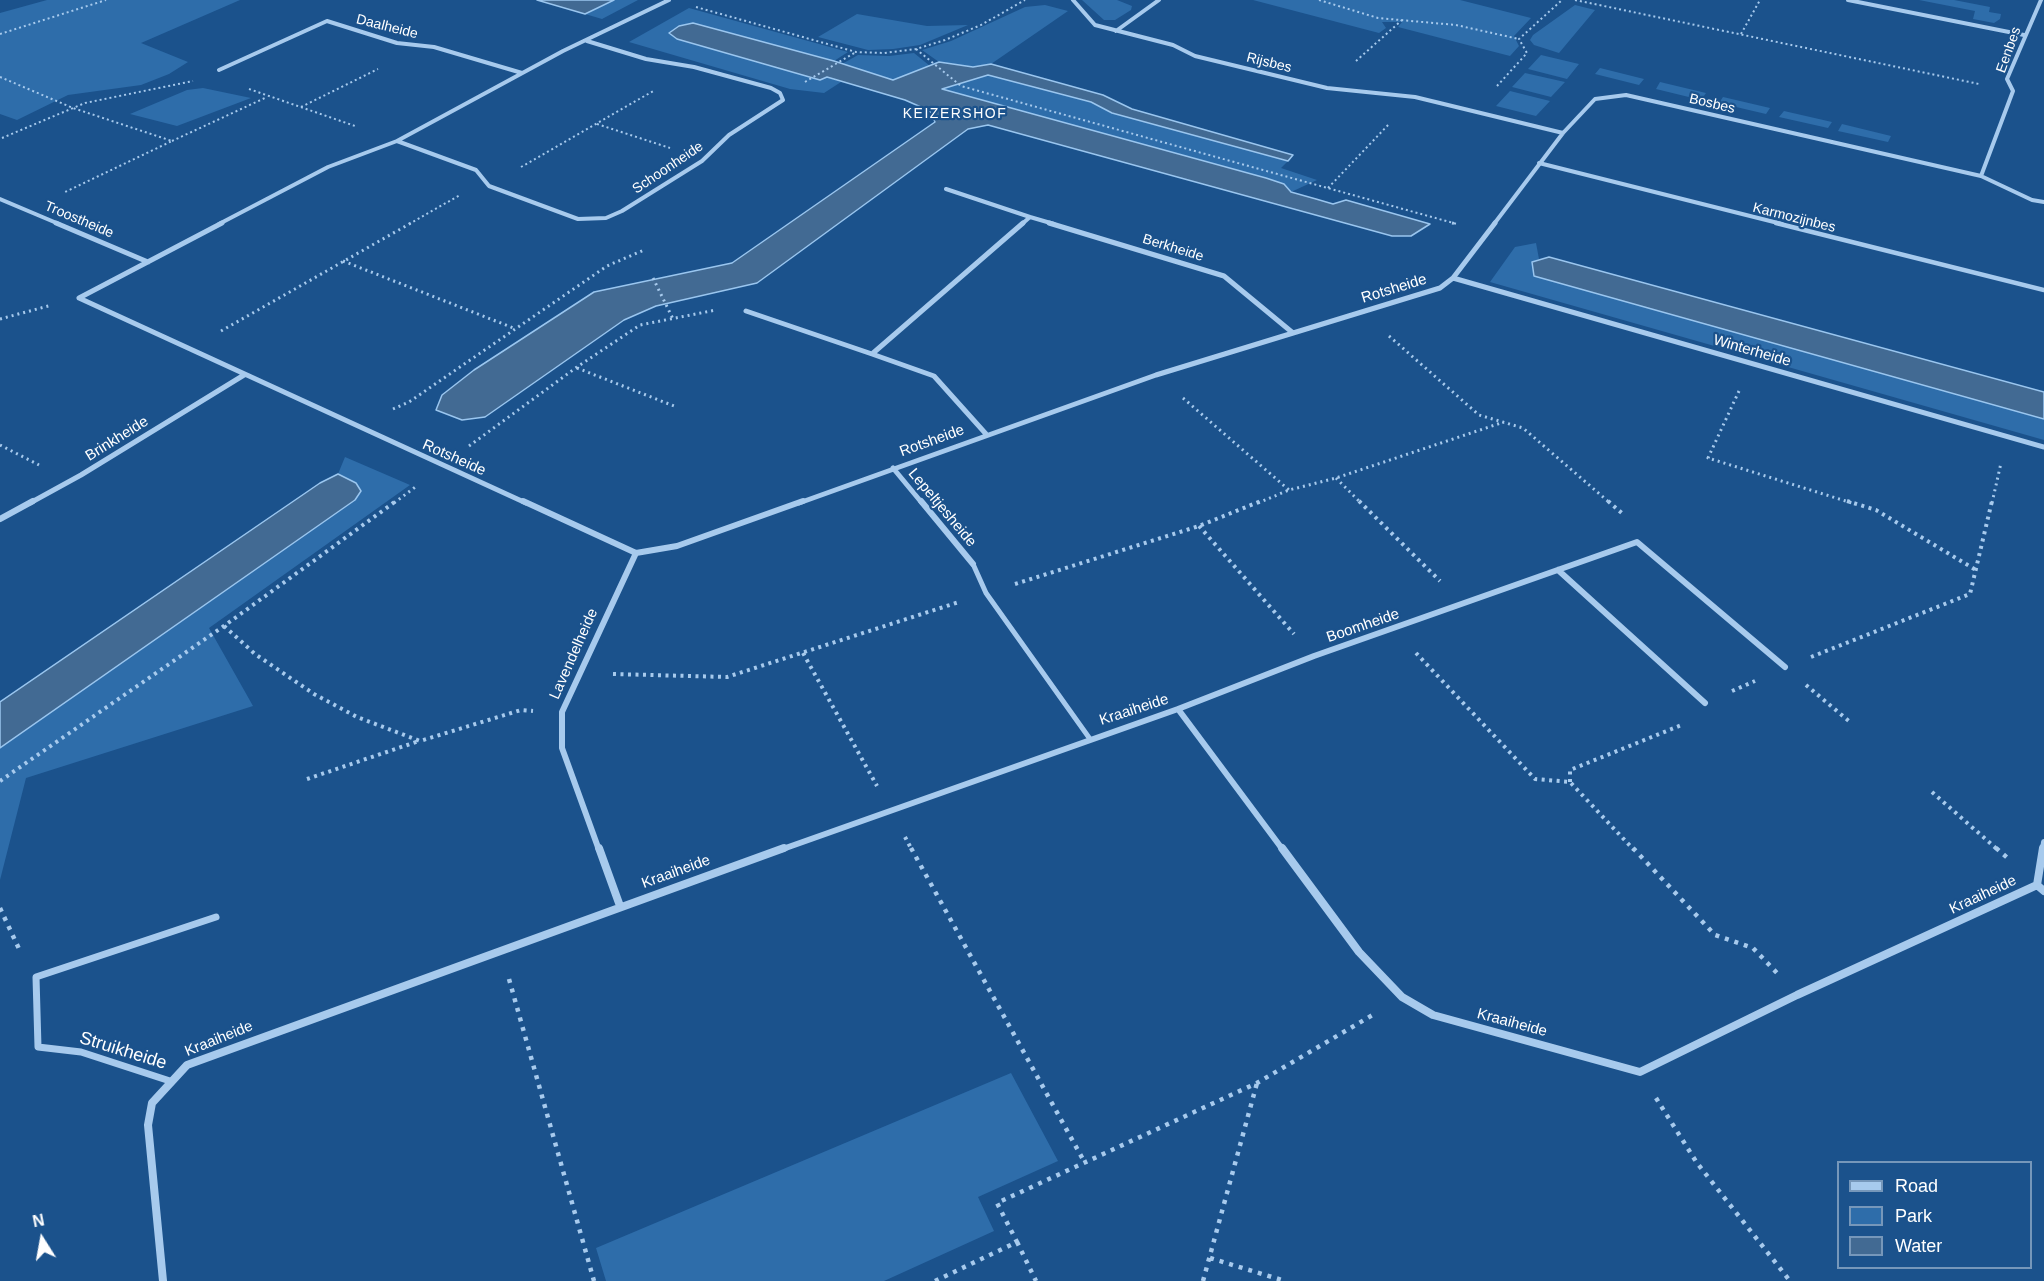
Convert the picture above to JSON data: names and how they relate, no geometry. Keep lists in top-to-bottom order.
{
  "streets": {
    "street": [
      "Daalheide",
      "Eenbes",
      "Rijsbes",
      "Bosbes",
      "Schoonheide",
      "Karmozijnbes",
      "Troostheide",
      "Berkheide",
      "Rotsheide",
      "Winterheide",
      "Brinkheide",
      "Lepeltjesheide",
      "Boomheide",
      "Lavendelheide",
      "Kraaiheide",
      "Struikheide"
    ]
  },
  "crossings": [
    ["Eenbes", "Bosbes"],
    ["Rijsbes", "Bosbes"],
    ["Bosbes", "Karmozijnbes"],
    ["Bosbes", "Rotsheide"],
    ["Bosbes", "Winterheide"],
    ["Berkheide", "Rotsheide"],
    ["Rotsheide", "Winterheide"],
    ["Rotsheide", "Brinkheide"],
    ["Rotsheide", "Lepeltjesheide"],
    ["Rotsheide", "Lavendelheide"],
    ["Boomheide", "Kraaiheide"],
    ["Lavendelheide", "Kraaiheide"],
    ["Kraaiheide", "Struikheide"]
  ],
  "districts": ["KEIZERSHOF"],
  "legend": ["Road", "Park", "Water"],
  "north": "top"
}
